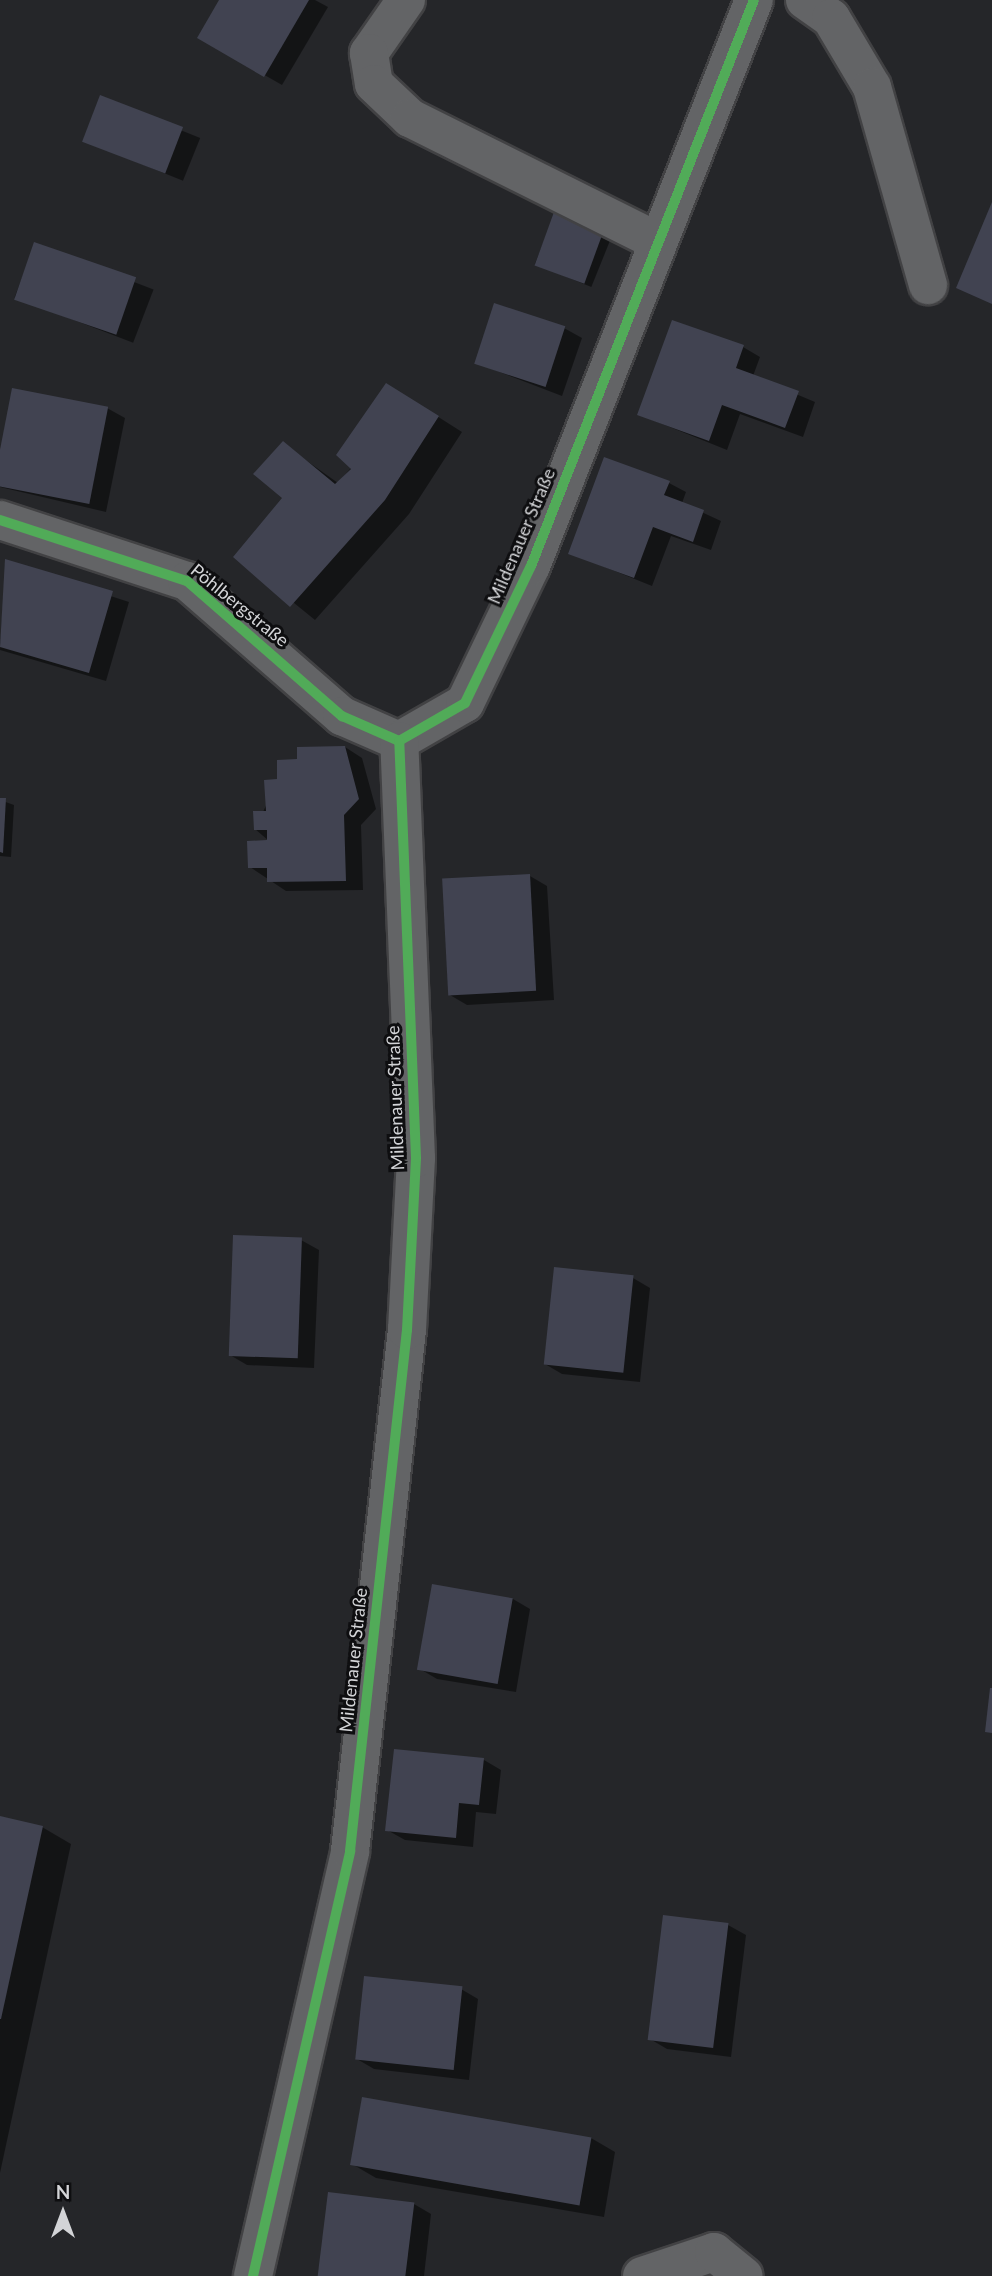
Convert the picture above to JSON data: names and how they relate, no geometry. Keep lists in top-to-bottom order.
{
  "streets": {
    "street": ["Mildenauer Straße", "Pöhlbergstraße"]
  },
  "crossings": [
    ["Mildenauer Straße", "Pöhlbergstraße"]
  ],
  "north": "top"
}
